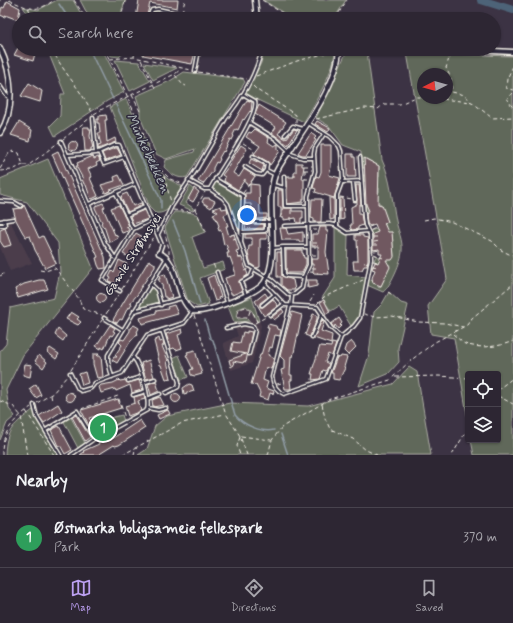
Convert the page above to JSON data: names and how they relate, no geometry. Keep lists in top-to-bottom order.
{
  "streets": {
    "lane": ["Gamle Strømsvei"]
  },
  "water": ["Munkebekken"],
  "north": "left",
  "page": {
    "search": "Search here",
    "pins": "1",
    "heading": "Nearby",
    "list": [
      {
        "mark": "1",
        "name": "Østmarka boligsameie fellespark",
        "note": "Park",
        "value": "370 m"
      }
    ],
    "nav": ["Map", "Directions", "Saved"]
  }
}
